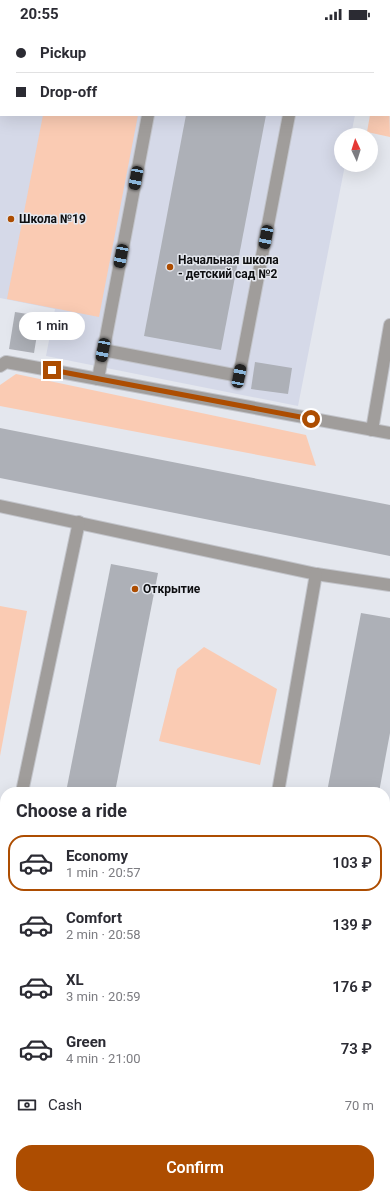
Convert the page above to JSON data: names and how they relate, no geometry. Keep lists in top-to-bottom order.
{
  "places": ["Школа №19", "Начальная школа - детский сад №2", "Открытие"],
  "north": "top",
  "page": {
    "status": "20:55",
    "banner": ["Pickup", "Drop-off"],
    "bubble": "1 min",
    "heading": "Choose a ride",
    "list": [
      {
        "name": "Economy",
        "note": "1 min · 20:57",
        "value": "103 ₽"
      },
      {
        "name": "Comfort",
        "note": "2 min · 20:58",
        "value": "139 ₽"
      },
      {
        "name": "XL",
        "note": "3 min · 20:59",
        "value": "176 ₽"
      },
      {
        "name": "Green",
        "note": "4 min · 21:00",
        "value": "73 ₽"
      }
    ],
    "pay": ["Cash", "70 m"],
    "buttons": "Confirm"
  }
}
